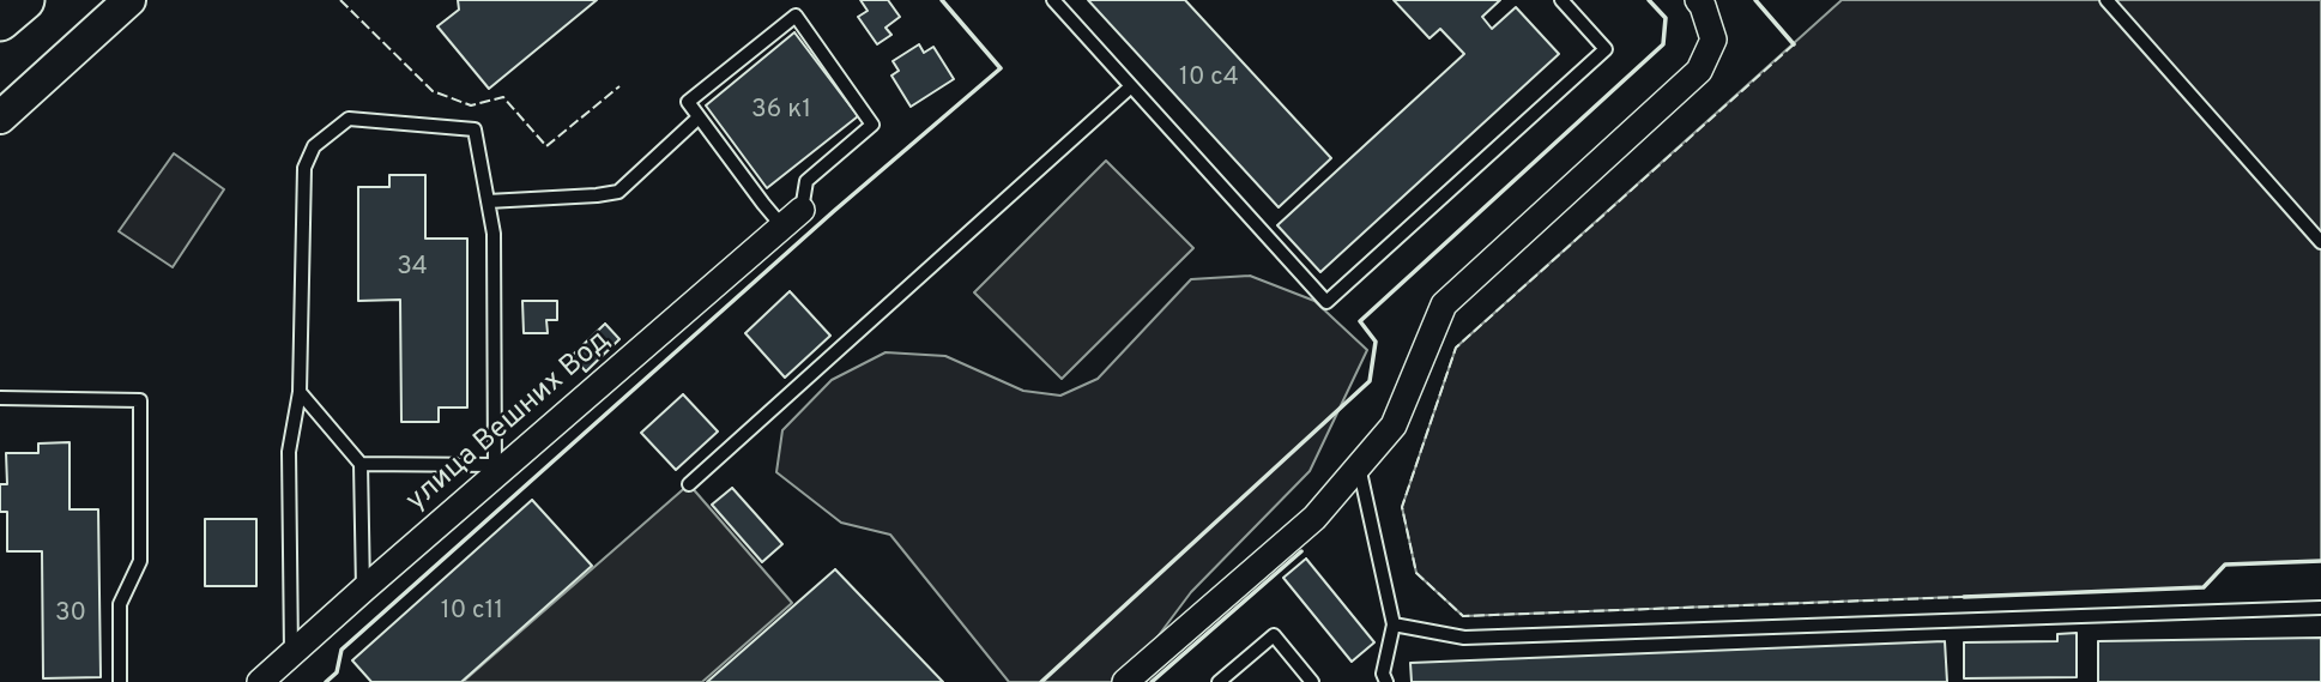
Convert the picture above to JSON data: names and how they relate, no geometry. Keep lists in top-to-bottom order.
{
  "streets": {
    "street": ["улица Вешних Вод"]
  },
  "house_numbers": [
    "10 с4",
    "36 к1",
    "34",
    "10 с11",
    "30"
  ]
}
